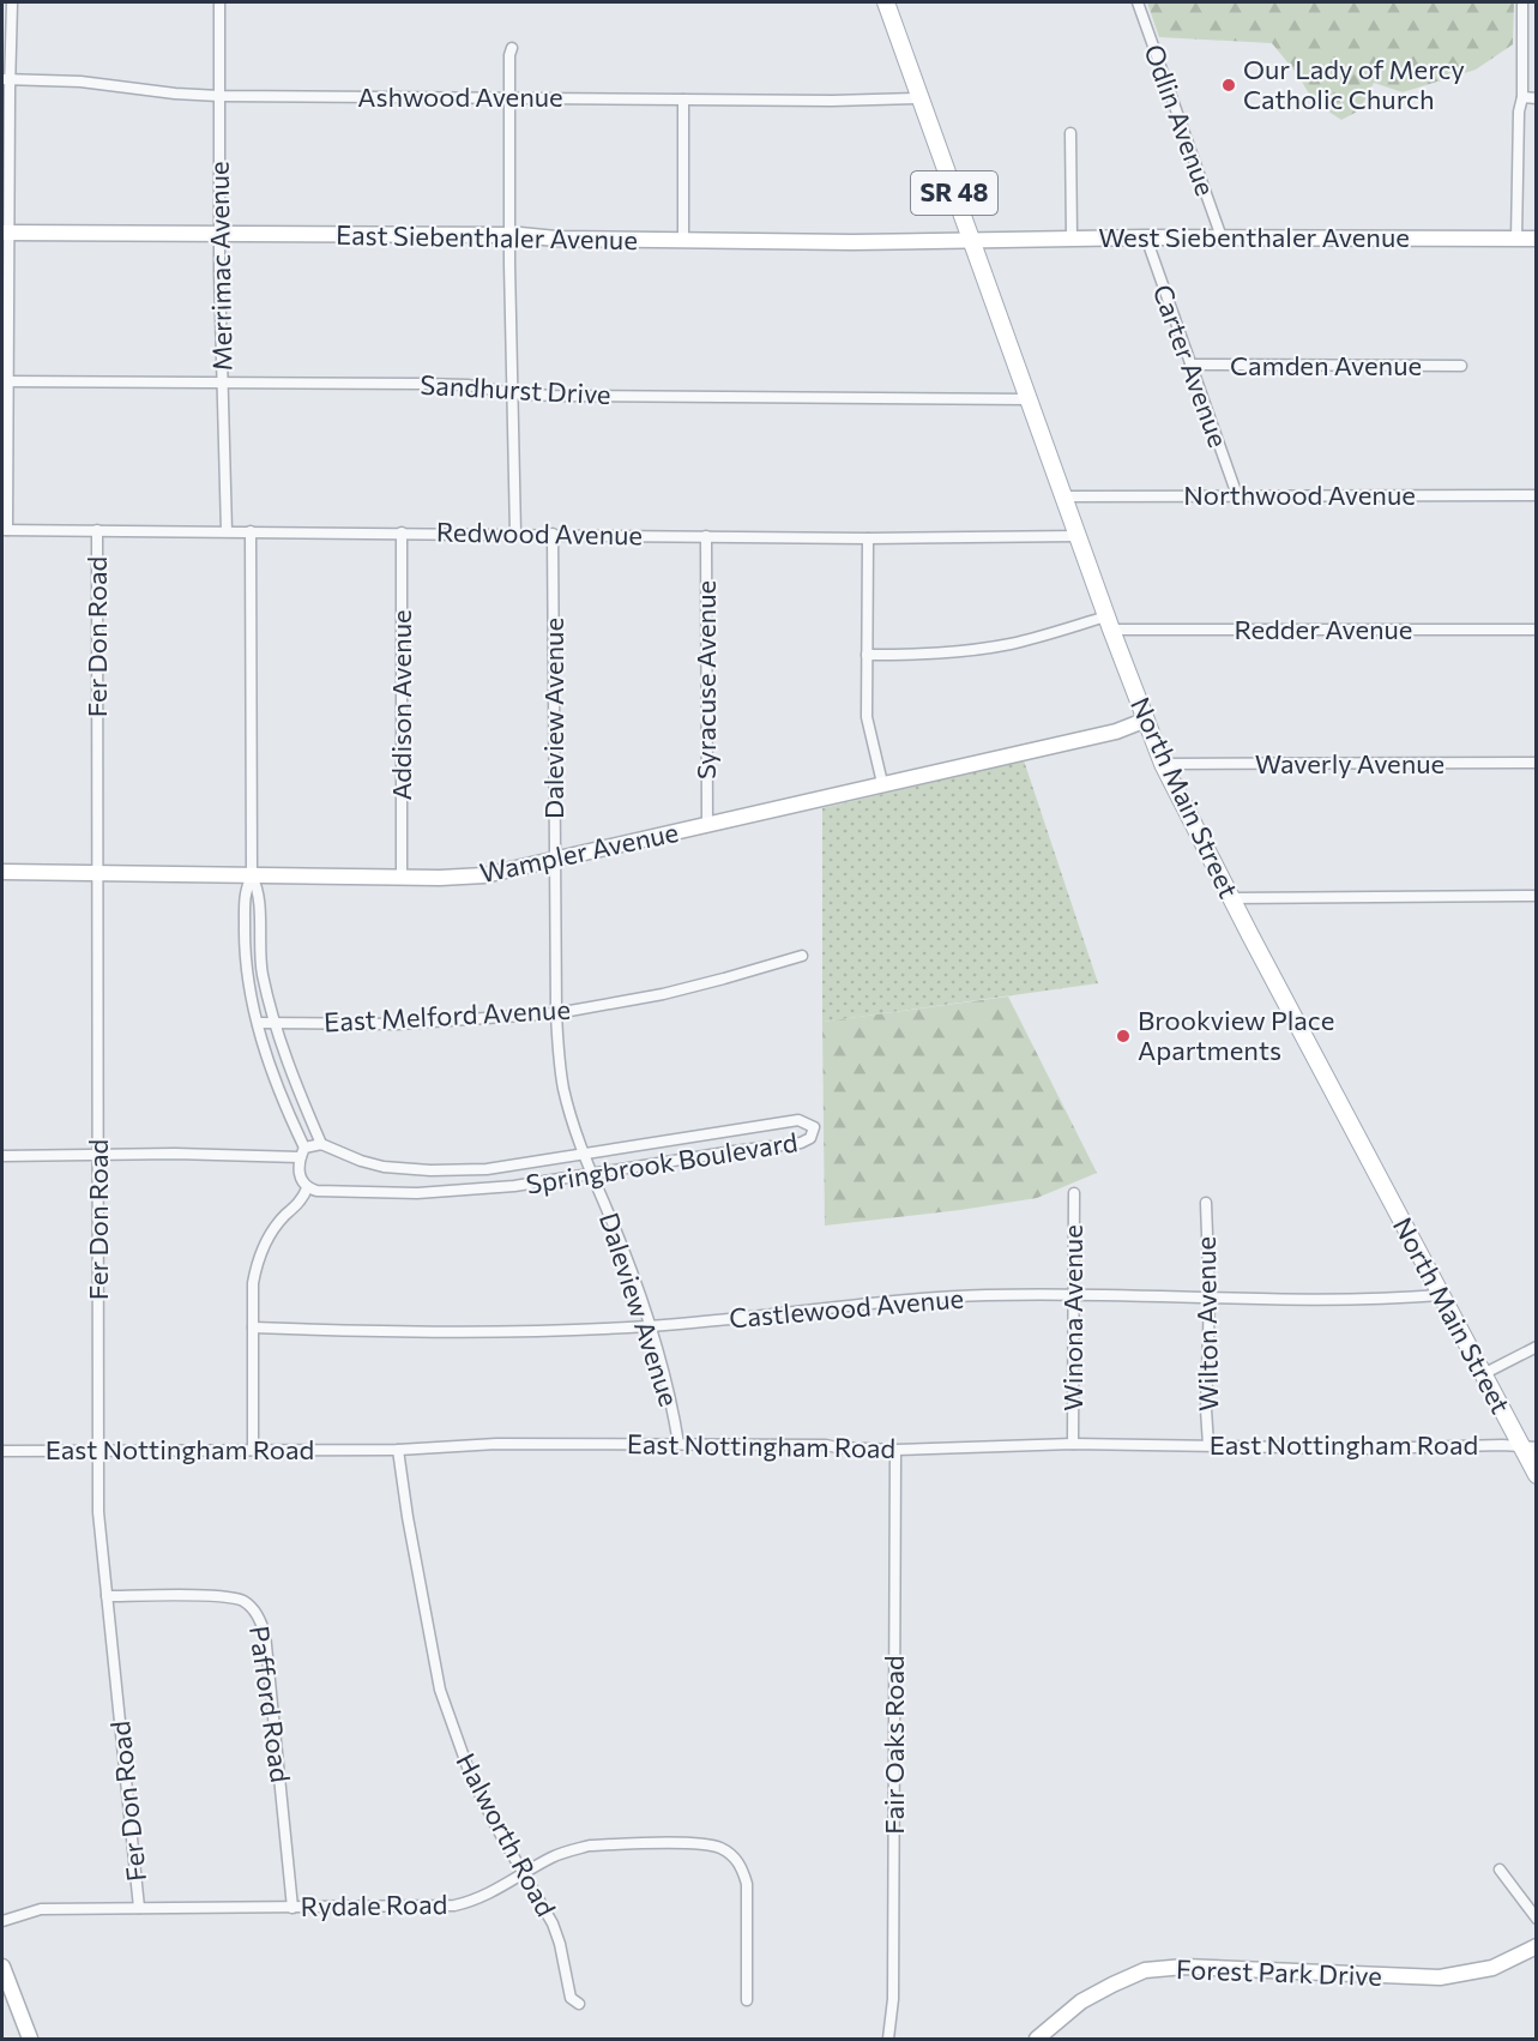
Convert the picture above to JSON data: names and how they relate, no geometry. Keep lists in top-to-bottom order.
{
  "streets": {
    "main road": ["SR 48", "North Main Street"],
    "street": [
      "Ashwood Avenue",
      "Odlin Avenue",
      "East Siebenthaler Avenue",
      "West Siebenthaler Avenue",
      "Merrimac Avenue",
      "Carter Avenue",
      "Camden Avenue",
      "Sandhurst Drive",
      "Northwood Avenue",
      "Redwood Avenue",
      "Redder Avenue",
      "Fer Don Road",
      "Syracuse Avenue",
      "Addison Avenue",
      "Daleview Avenue",
      "Waverly Avenue",
      "Wampler Avenue",
      "East Melford Avenue",
      "Springbrook Boulevard",
      "Castlewood Avenue",
      "Winona Avenue",
      "Wilton Avenue",
      "East Nottingham Road",
      "Pafford Road",
      "Fair Oaks Road",
      "Halworth Road",
      "Rydale Road",
      "Forest Park Drive"
    ]
  },
  "crossings": [
    ["Ashwood Avenue", "Merrimac Avenue"],
    ["Ashwood Avenue", "North Main Street"],
    ["Odlin Avenue", "West Siebenthaler Avenue"],
    ["East Siebenthaler Avenue", "West Siebenthaler Avenue"],
    ["East Siebenthaler Avenue", "Merrimac Avenue"],
    ["East Siebenthaler Avenue", "North Main Street"],
    ["West Siebenthaler Avenue", "Carter Avenue"],
    ["West Siebenthaler Avenue", "North Main Street"],
    ["Merrimac Avenue", "Sandhurst Drive"],
    ["Merrimac Avenue", "Redwood Avenue"],
    ["Carter Avenue", "Camden Avenue"],
    ["Carter Avenue", "Northwood Avenue"],
    ["Sandhurst Drive", "North Main Street"],
    ["Northwood Avenue", "North Main Street"],
    ["Redwood Avenue", "Fer Don Road"],
    ["Redwood Avenue", "Syracuse Avenue"],
    ["Redwood Avenue", "Addison Avenue"],
    ["Redwood Avenue", "Daleview Avenue"],
    ["Redwood Avenue", "North Main Street"],
    ["Redder Avenue", "North Main Street"],
    ["Fer Don Road", "Wampler Avenue"],
    ["Fer Don Road", "East Nottingham Road"],
    ["Fer Don Road", "Pafford Road"],
    ["Fer Don Road", "Rydale Road"],
    ["Syracuse Avenue", "Wampler Avenue"],
    ["Addison Avenue", "Wampler Avenue"],
    ["Daleview Avenue", "Wampler Avenue"],
    ["Daleview Avenue", "East Melford Avenue"],
    ["Daleview Avenue", "Springbrook Boulevard"],
    ["Daleview Avenue", "Castlewood Avenue"],
    ["Daleview Avenue", "East Nottingham Road"],
    ["Waverly Avenue", "North Main Street"],
    ["North Main Street", "Wampler Avenue"],
    ["North Main Street", "Castlewood Avenue"],
    ["North Main Street", "East Nottingham Road"],
    ["Castlewood Avenue", "Winona Avenue"],
    ["Castlewood Avenue", "Wilton Avenue"],
    ["Winona Avenue", "East Nottingham Road"],
    ["Wilton Avenue", "East Nottingham Road"],
    ["East Nottingham Road", "Fair Oaks Road"],
    ["East Nottingham Road", "Halworth Road"],
    ["Pafford Road", "Rydale Road"],
    ["Halworth Road", "Rydale Road"]
  ],
  "places": ["Our Lady of Mercy Catholic Church", "Brookview Place Apartments"]
}
